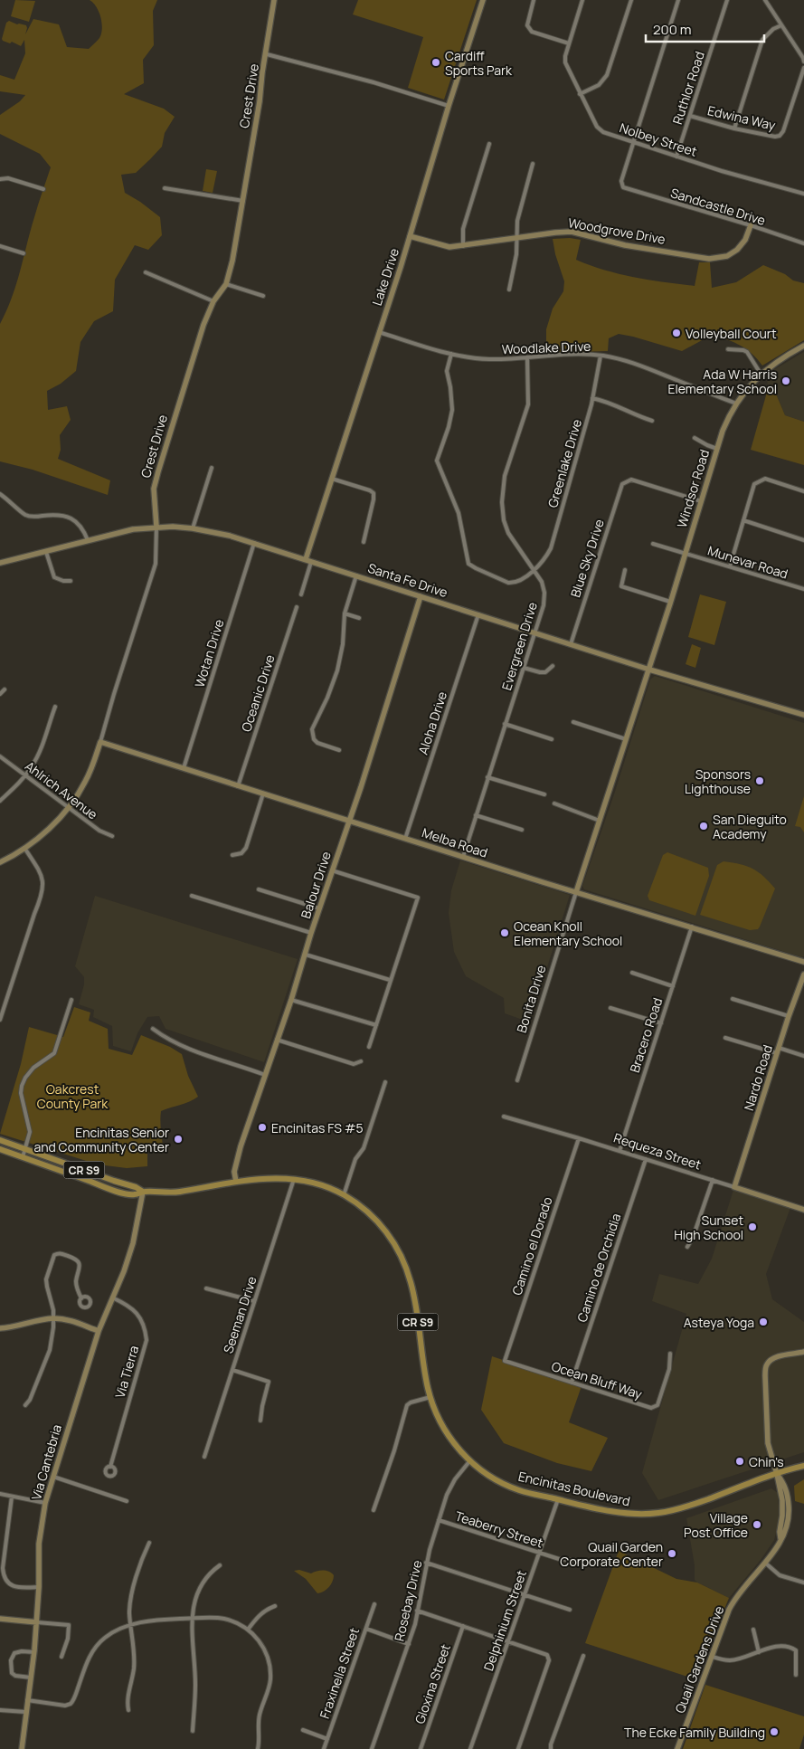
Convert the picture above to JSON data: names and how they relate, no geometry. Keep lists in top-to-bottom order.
{
  "streets": {
    "main road": ["CR S9", "Encinitas Boulevard"],
    "street": [
      "Ruthlor Road",
      "Crest Drive",
      "Edwina Way",
      "Nolbey Street",
      "Sandcastle Drive",
      "Woodgrove Drive",
      "Lake Drive",
      "Woodlake Drive",
      "Greenlake Drive",
      "Windsor Road",
      "Blue Sky Drive",
      "Munevar Road",
      "Santa Fe Drive",
      "Evergreen Drive",
      "Wotan Drive",
      "Oceanic Drive",
      "Aloha Drive",
      "Ahlrich Avenue",
      "Melba Road",
      "Balour Drive",
      "Bonita Drive",
      "Bracero Road",
      "Nardo Road",
      "Requeza Street",
      "Camino el Dorado",
      "Camino de Orchidia",
      "Seeman Drive",
      "Via Tierra",
      "Ocean Bluff Way",
      "Via Cantebria",
      "Teaberry Street",
      "Rosebay Drive",
      "Delphinium Street",
      "Quail Gardens Drive",
      "Fraxinella Street",
      "Gloxina Street"
    ]
  },
  "crossings": [
    ["Ruthlor Road", "Edwina Way"],
    ["Ruthlor Road", "Nolbey Street"],
    ["Crest Drive", "Santa Fe Drive"],
    ["Crest Drive", "Ahlrich Avenue"],
    ["Crest Drive", "Melba Road"],
    ["Nolbey Street", "Sandcastle Drive"],
    ["Sandcastle Drive", "Woodgrove Drive"],
    ["Woodgrove Drive", "Lake Drive"],
    ["Lake Drive", "Woodlake Drive"],
    ["Lake Drive", "Santa Fe Drive"],
    ["Woodlake Drive", "Greenlake Drive"],
    ["Woodlake Drive", "Windsor Road"],
    ["Woodlake Drive", "Evergreen Drive"],
    ["Greenlake Drive", "Evergreen Drive"],
    ["Windsor Road", "Blue Sky Drive"],
    ["Windsor Road", "Munevar Road"],
    ["Windsor Road", "Santa Fe Drive"],
    ["Windsor Road", "Bonita Drive"],
    ["Blue Sky Drive", "Santa Fe Drive"],
    ["Santa Fe Drive", "Evergreen Drive"],
    ["Santa Fe Drive", "Wotan Drive"],
    ["Santa Fe Drive", "Aloha Drive"],
    ["Santa Fe Drive", "Balour Drive"],
    ["Santa Fe Drive", "Bonita Drive"],
    ["Evergreen Drive", "Melba Road"],
    ["Wotan Drive", "Melba Road"],
    ["Oceanic Drive", "Melba Road"],
    ["Aloha Drive", "Melba Road"],
    ["Melba Road", "Balour Drive"],
    ["Melba Road", "Bonita Drive"],
    ["Melba Road", "Bracero Road"],
    ["Balour Drive", "Encinitas Boulevard"],
    ["Bracero Road", "Requeza Street"],
    ["Nardo Road", "Requeza Street"],
    ["Requeza Street", "Camino el Dorado"],
    ["Requeza Street", "Camino de Orchidia"],
    ["Camino el Dorado", "Ocean Bluff Way"],
    ["Camino de Orchidia", "Ocean Bluff Way"],
    ["Seeman Drive", "Encinitas Boulevard"],
    ["Via Tierra", "Via Cantebria"],
    ["Via Cantebria", "Encinitas Boulevard"],
    ["Encinitas Boulevard", "Rosebay Drive"],
    ["Encinitas Boulevard", "Delphinium Street"],
    ["Encinitas Boulevard", "Quail Gardens Drive"],
    ["Teaberry Street", "Rosebay Drive"],
    ["Teaberry Street", "Delphinium Street"]
  ],
  "parks": ["Oakcrest County Park"],
  "places": [
    "Cardiff Sports Park",
    "Volleyball Court",
    "Ada W Harris Elementary School",
    "Sponsors Lighthouse",
    "San Dieguito Academy",
    "Ocean Knoll Elementary School",
    "Encinitas FS #5",
    "Encinitas Senior and Community Center",
    "Sunset High School",
    "Asteya Yoga",
    "Chin's",
    "Village Post Office",
    "Quail Garden Corporate Center",
    "The Ecke Family Building"
  ],
  "scale_bar": "200 m"
}
